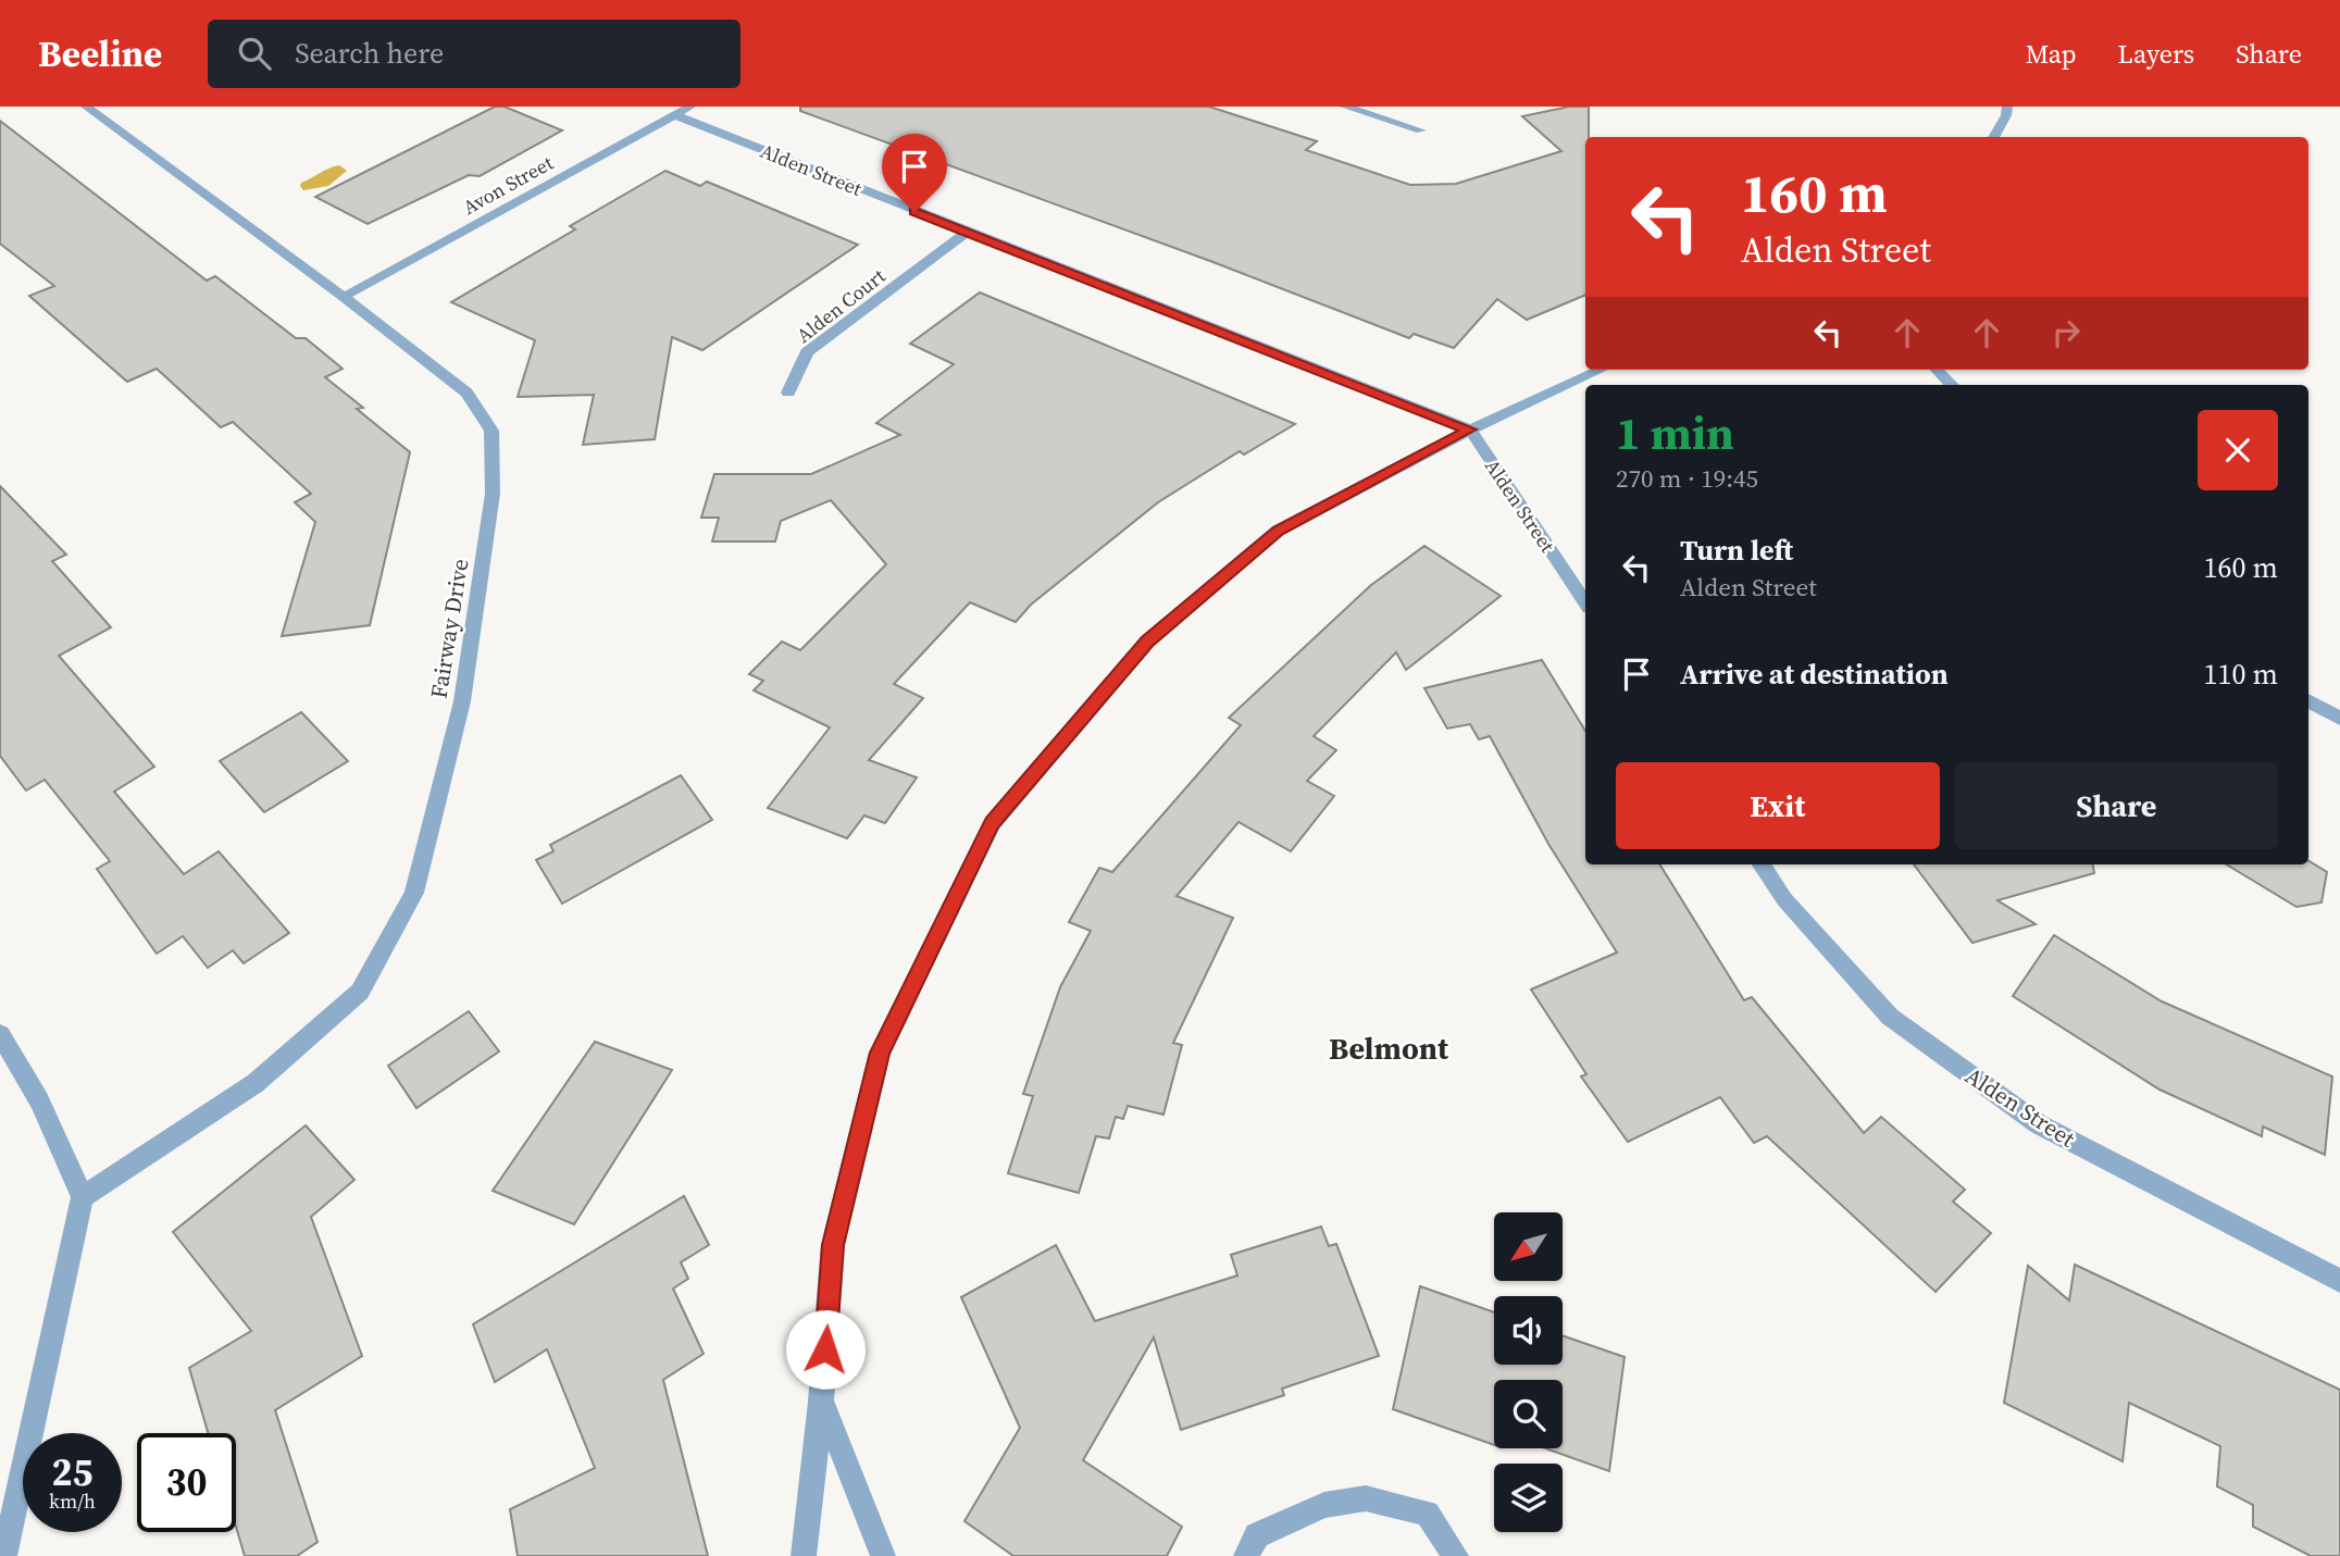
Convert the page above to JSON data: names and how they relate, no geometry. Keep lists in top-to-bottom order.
{
  "streets": {
    "street": [
      "Alden Street",
      "Avon Street",
      "Alden Court",
      "Fairway Drive"
    ]
  },
  "crossings": [
    ["Alden Street", "Avon Street"],
    ["Alden Street", "Alden Court"],
    ["Avon Street", "Fairway Drive"]
  ],
  "districts": ["Belmont"],
  "north": "bottom left",
  "page": {
    "header": "Beeline",
    "search": "Search here",
    "nav": ["Map", "Layers", "Share"],
    "turn": ["160 m", "Alden Street"],
    "heading": ["1 min", "270 m · 19:45"],
    "list": [
      {
        "name": "Turn left",
        "note": "Alden Street",
        "value": "160 m"
      },
      {
        "name": "Arrive at destination",
        "value": "110 m"
      }
    ],
    "buttons": ["Exit", "Share"],
    "speed": "25 km/h",
    "limit": "30"
  }
}
